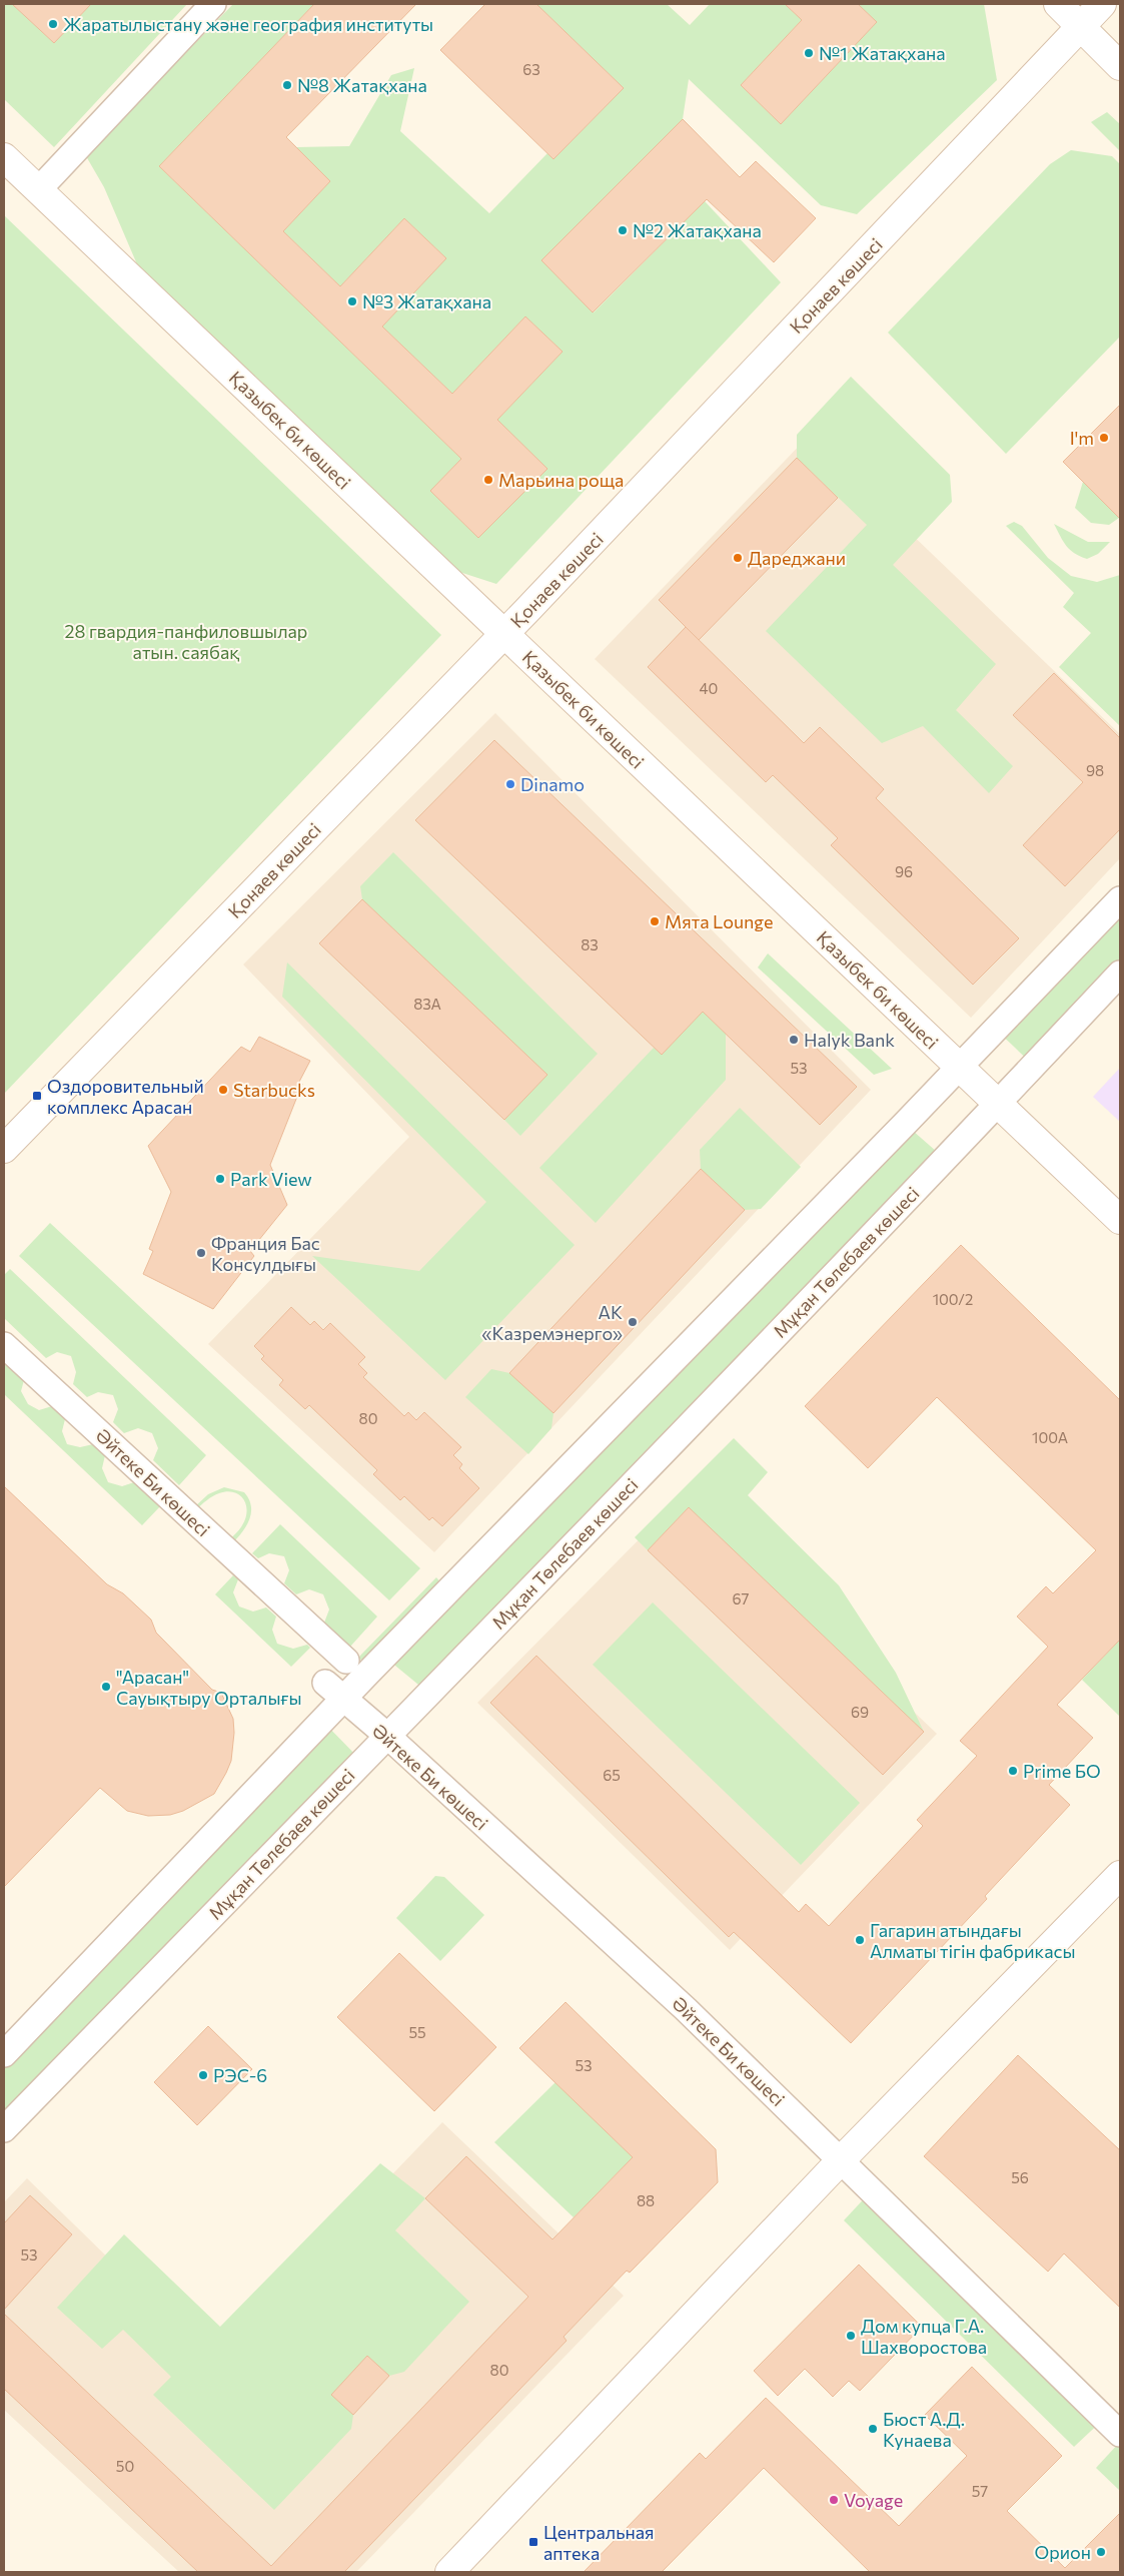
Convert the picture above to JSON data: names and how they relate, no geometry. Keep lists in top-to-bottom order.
{
  "streets": {
    "street": [
      "Қонаев көшесі",
      "Қазыбек би көшесі",
      "Мұқан Төлебаев көшесі",
      "Әйтеке Би көшесі"
    ]
  },
  "crossings": [
    ["Қонаев көшесі", "Қазыбек би көшесі"],
    ["Қазыбек би көшесі", "Мұқан Төлебаев көшесі"],
    ["Мұқан Төлебаев көшесі", "Әйтеке Би көшесі"]
  ],
  "parks": ["28 гвардия-панфиловшылар атын. саябақ"],
  "places": {
    "other": [
      "Жаратылыстану және география институты",
      "№1 Жатақхана",
      "№8 Жатақхана",
      "№2 Жатақхана",
      "№3 Жатақхана",
      "I'm",
      "Марьина роща",
      "Дареджани",
      "Dinamo",
      "Мята Lounge",
      "Halyk Bank",
      "Starbucks",
      "Park View",
      "Франция Бас Консулдығы",
      "АК «Казремэнерго»",
      "\"Арасан\" Сауықтыру Орталығы",
      "Prime БО",
      "Гагарин атындағы Алматы тігін фабрикасы",
      "РЭС-6",
      "Дом купца Г.А. Шахворостова",
      "Бюст А.Д. Кунаева",
      "Voyage",
      "Орион"
    ],
    "transit": ["Оздоровительный комплекс Арасан", "Центральная аптека"]
  },
  "house_numbers": [
    "63",
    "40",
    "98",
    "96",
    "83",
    "83А",
    "53",
    "100/2",
    "80",
    "100А",
    "67",
    "69",
    "65",
    "55",
    "53",
    "56",
    "88",
    "53",
    "80",
    "50",
    "57"
  ]
}
